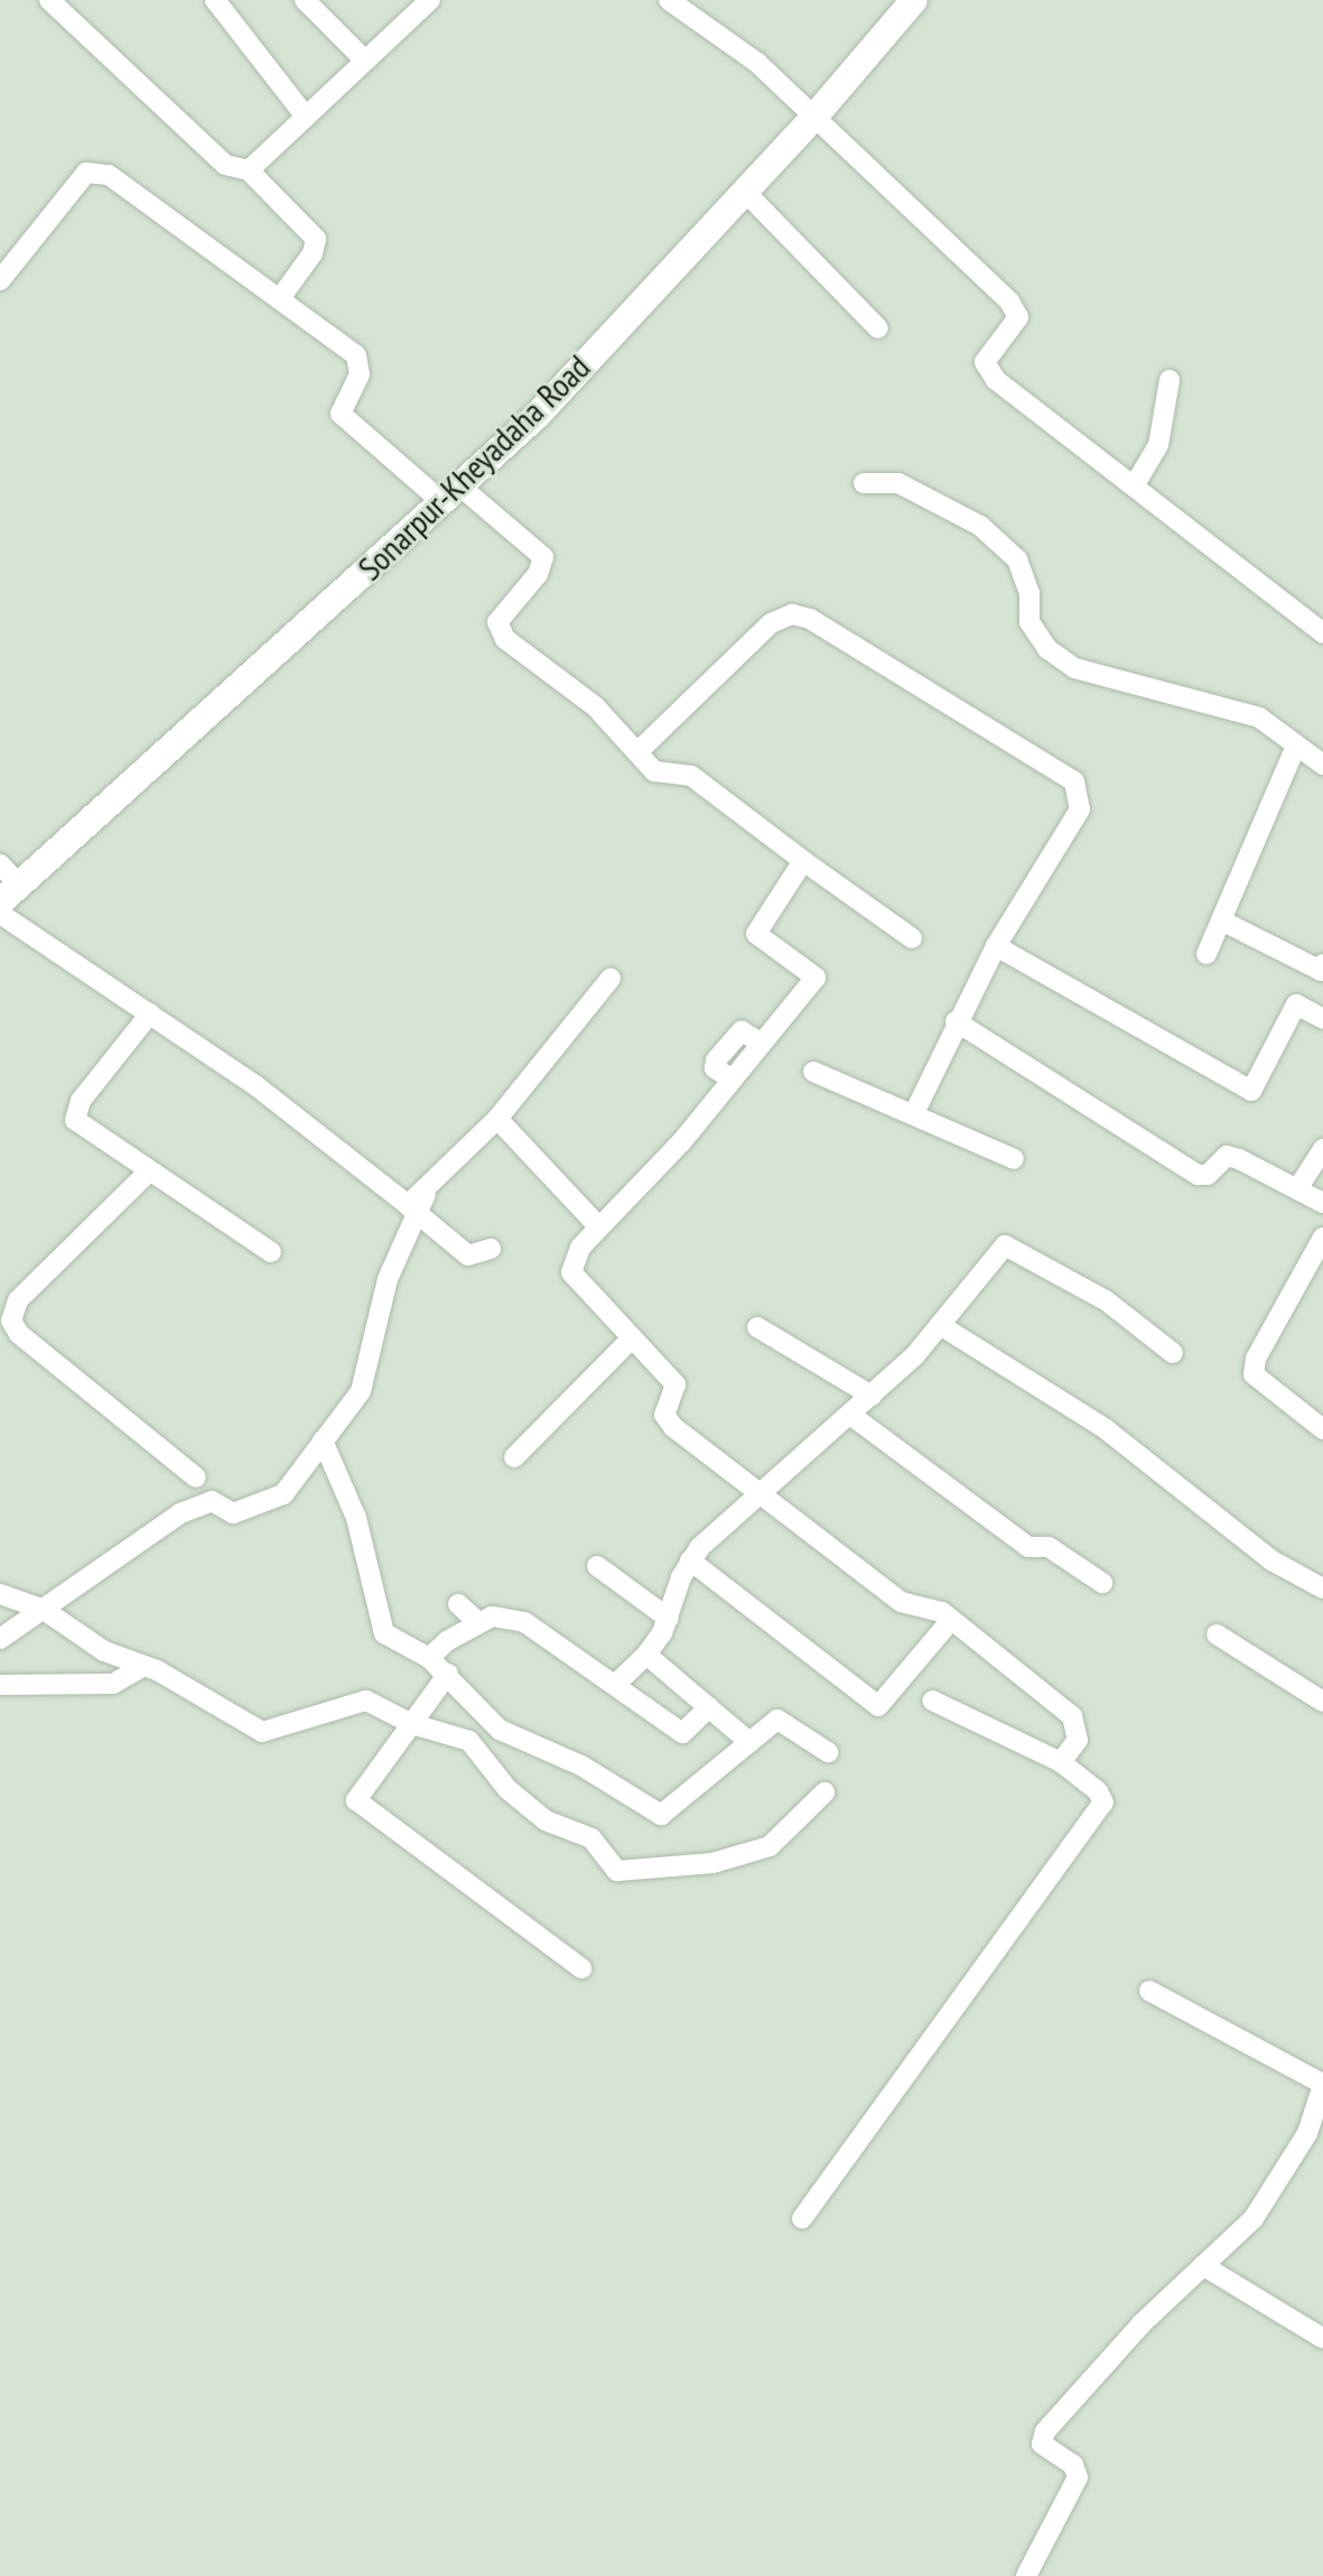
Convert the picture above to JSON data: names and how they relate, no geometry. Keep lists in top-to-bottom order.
{
  "streets": {
    "main road": ["Sonarpur-Kheyadaha Road"]
  }
}
